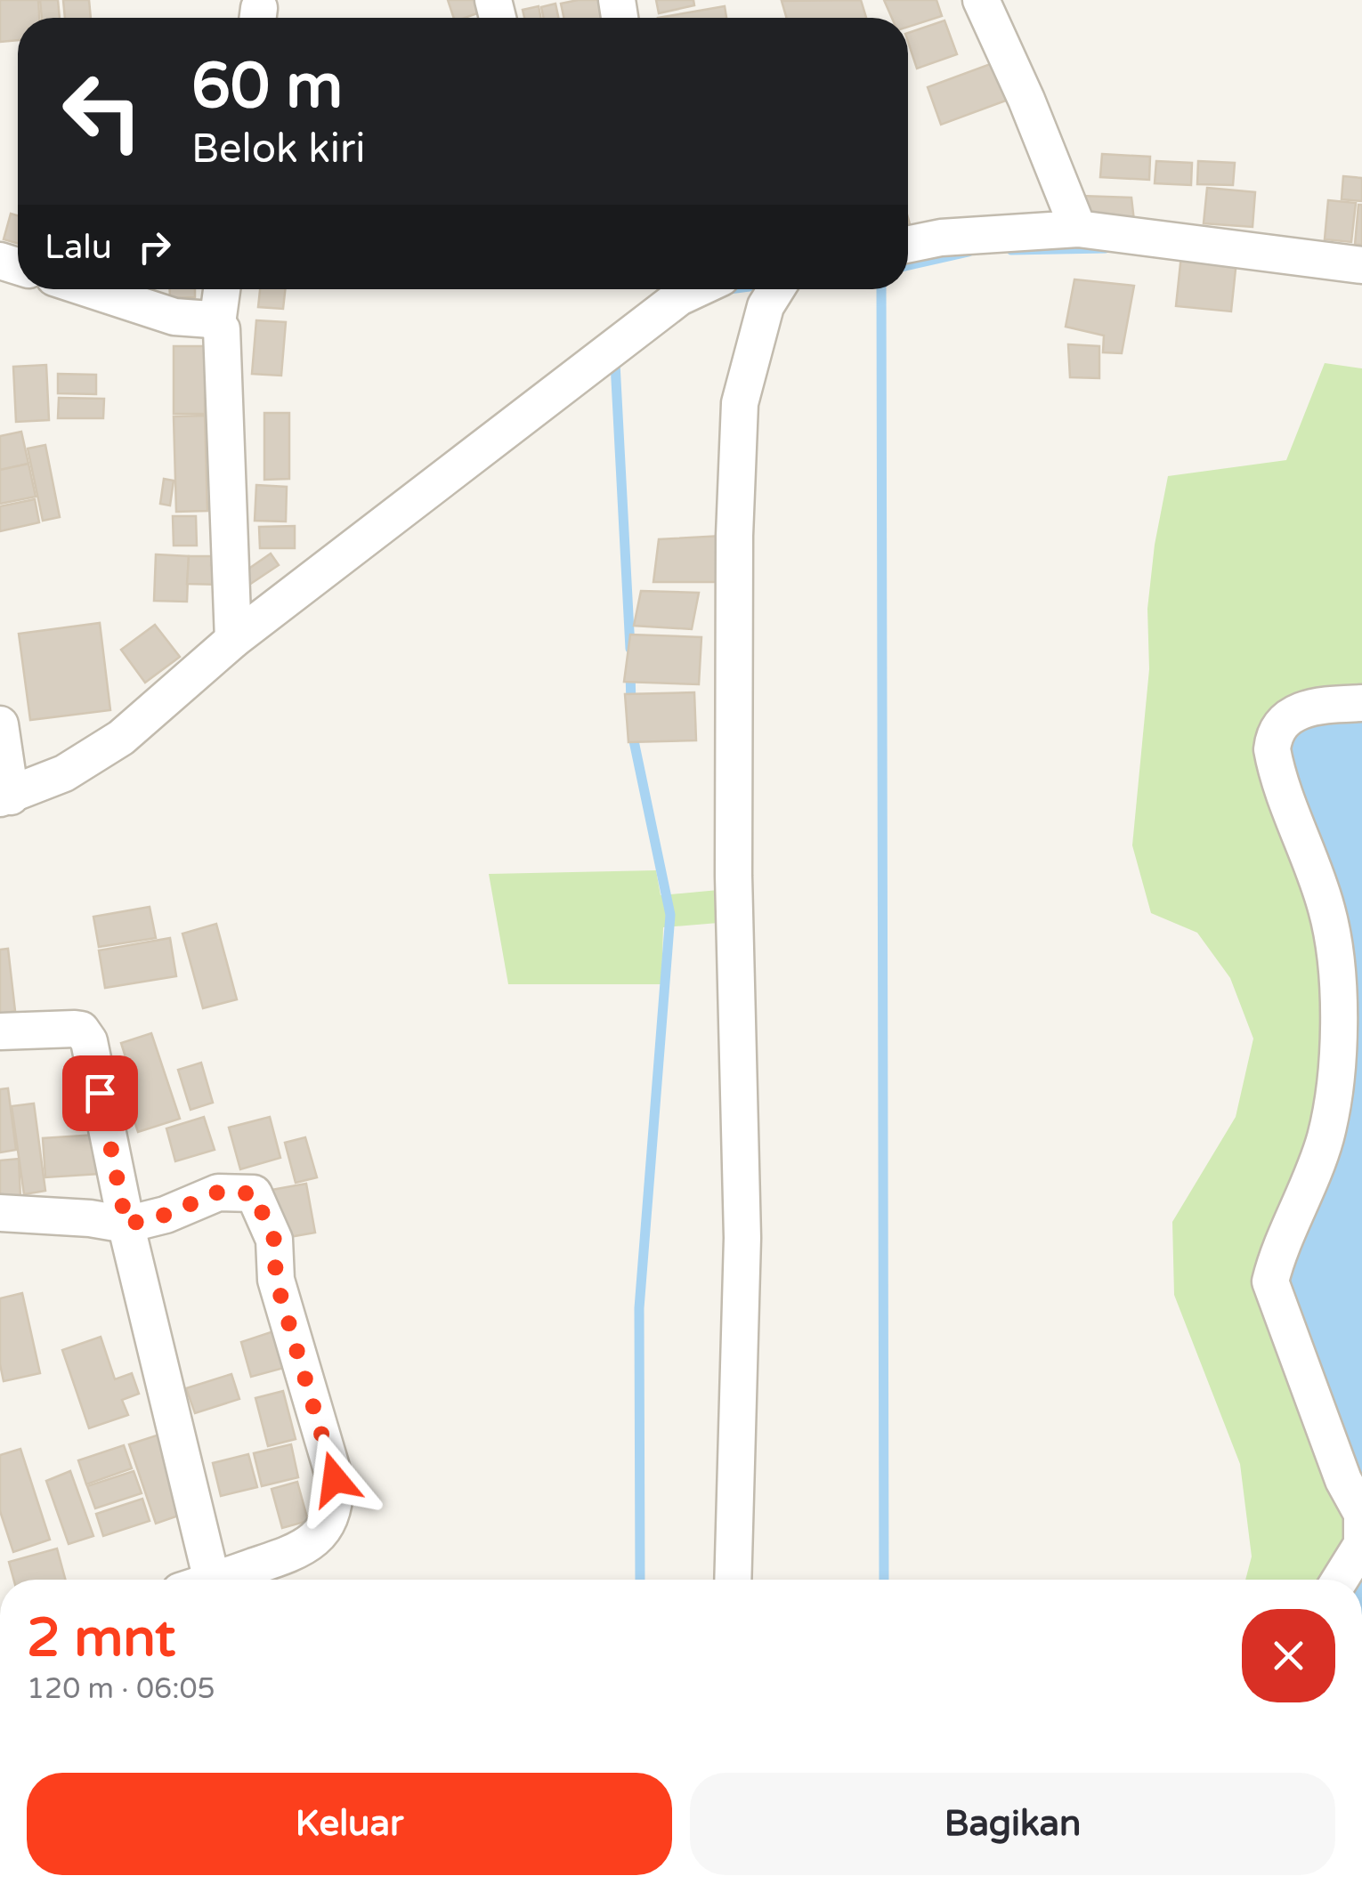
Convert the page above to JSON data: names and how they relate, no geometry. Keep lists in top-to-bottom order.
{
  "page": {
    "turn": ["60 m", "Belok kiri"],
    "then": "Lalu",
    "heading": ["2 mnt", "120 m · 06:05"],
    "buttons": ["Keluar", "Bagikan"]
  }
}
